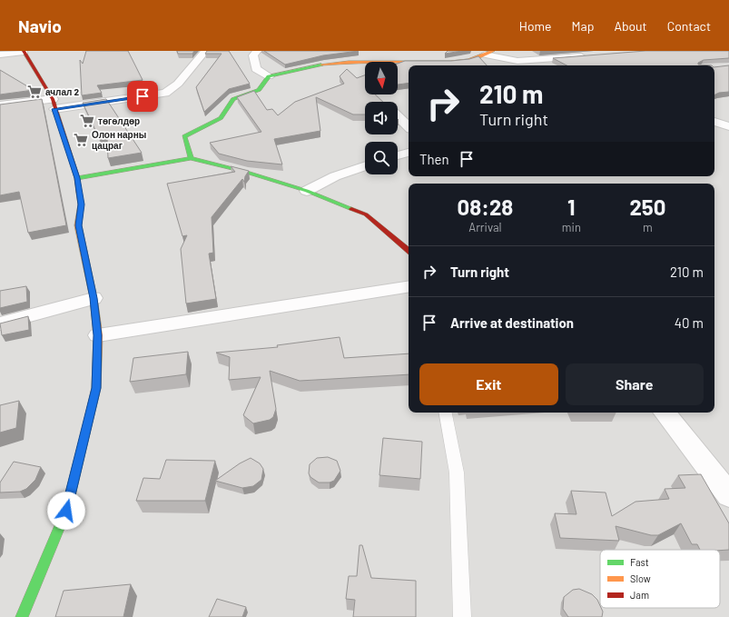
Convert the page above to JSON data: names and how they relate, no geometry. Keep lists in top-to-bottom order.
{
  "places": {
    "supermarket": ["ачлал 2", "төгөлдөр", "Олон нарны цацраг"]
  },
  "legend": ["Fast", "Slow", "Jam"],
  "north": "bottom",
  "page": {
    "header": "Navio",
    "nav": [
      "Home",
      "Map",
      "About",
      "Contact"
    ],
    "turn": ["210 m", "Turn right"],
    "then": "Then",
    "eta": [
      "08:28",
      "Arrival",
      "1",
      "min",
      "250",
      "m"
    ],
    "list": [
      {
        "name": "Turn right",
        "value": "210 m"
      },
      {
        "name": "Arrive at destination",
        "value": "40 m"
      }
    ],
    "buttons": ["Exit", "Share"]
  }
}
